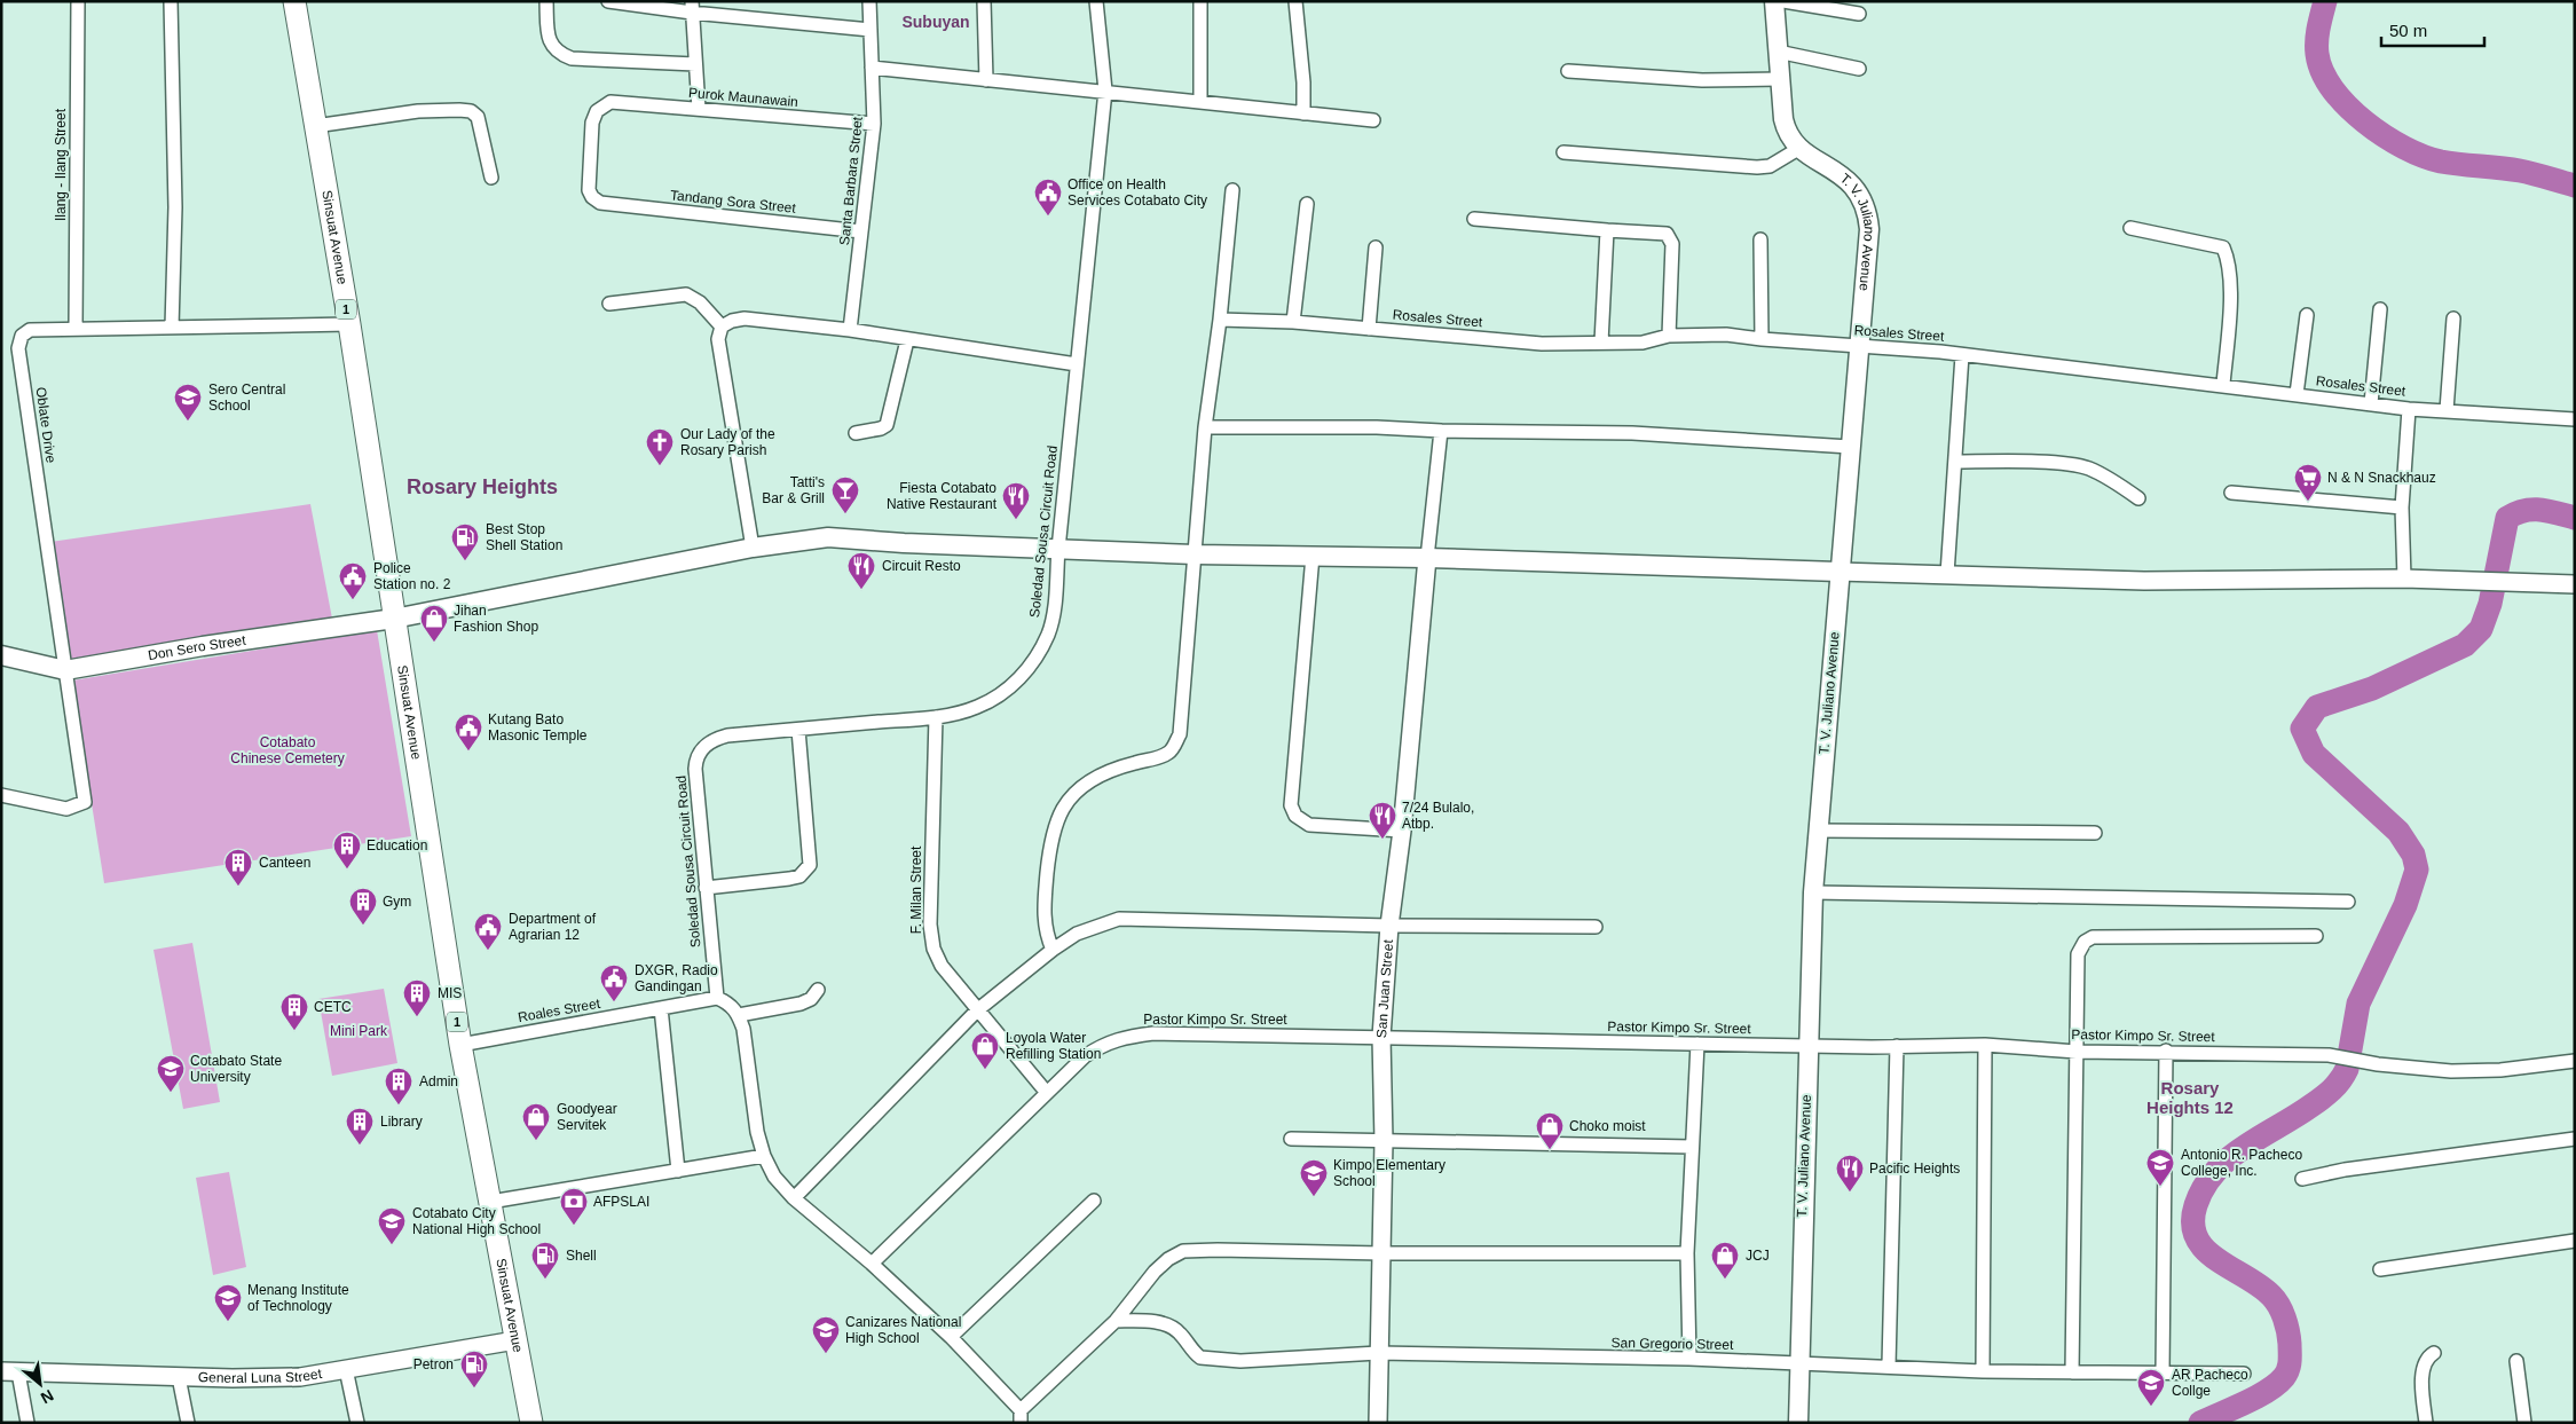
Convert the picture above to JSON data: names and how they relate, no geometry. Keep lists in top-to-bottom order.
{
  "streets": {
    "main road": [
      "T. V. Juliano Avenue",
      "Sinsuat Avenue",
      "1",
      "Don Sero Street"
    ],
    "street": [
      "Purok Maunawain",
      "Ilang - Ilang Street",
      "Santa Barbara Street",
      "Tandang Sora Street",
      "Rosales Street",
      "Oblate Drive",
      "Soledad Sousa Circuit Road",
      "F. Milan Street",
      "San Juan Street",
      "Roales Street",
      "Pastor Kimpo Sr. Street",
      "San Gregorio Street",
      "General Luna Street"
    ]
  },
  "crossings": [
    ["Purok Maunawain", "Santa Barbara Street"],
    ["Purok Maunawain", "Tandang Sora Street"],
    ["Ilang - Ilang Street", "Oblate Drive"],
    ["Santa Barbara Street", "Tandang Sora Street"],
    ["T. V. Juliano Avenue", "Rosales Street"],
    ["T. V. Juliano Avenue", "Don Sero Street"],
    ["T. V. Juliano Avenue", "Pastor Kimpo Sr. Street"],
    ["T. V. Juliano Avenue", "San Gregorio Street"],
    ["Sinsuat Avenue", "Oblate Drive"],
    ["Sinsuat Avenue", "Don Sero Street"],
    ["Sinsuat Avenue", "Roales Street"],
    ["Sinsuat Avenue", "General Luna Street"],
    ["Oblate Drive", "Don Sero Street"],
    ["Soledad Sousa Circuit Road", "Don Sero Street"],
    ["Soledad Sousa Circuit Road", "F. Milan Street"],
    ["Soledad Sousa Circuit Road", "Roales Street"],
    ["Don Sero Street", "San Juan Street"],
    ["F. Milan Street", "Pastor Kimpo Sr. Street"],
    ["San Juan Street", "Pastor Kimpo Sr. Street"],
    ["San Juan Street", "San Gregorio Street"]
  ],
  "districts": ["Subuyan", "Rosary Heights", "Rosary Heights 12"],
  "parks": ["Cotabato Chinese Cemetery", "Mini Park"],
  "places": {
    "public building": [
      "Office on Health Services Cotabato City",
      "Police Station no. 2",
      "Kutang Bato Masonic Temple",
      "Department of Agrarian 12",
      "DXGR, Radio Gandingan"
    ],
    "school or university": [
      "Sero Central School",
      "Cotabato State University",
      "Antonio R. Pacheco College, Inc.",
      "Kimpo Elementary School",
      "Cotabato City National High School",
      "Menang Institute of Technology",
      "Canizares National High School",
      "AR Pacheco Collge"
    ],
    "church": ["Our Lady of the Rosary Parish"],
    "supermarket": ["N & N Snackhauz"],
    "bar": ["Tatti's Bar & Grill"],
    "restaurant": [
      "Fiesta Cotabato Native Restaurant",
      "Circuit Resto",
      "7/24 Bulalo, Atbp.",
      "Pacific Heights"
    ],
    "fuel station": ["Best Stop Shell Station", "Shell", "Petron"],
    "shop": [
      "Jihan Fashion Shop",
      "Loyola Water Refilling Station",
      "Goodyear Servitek",
      "Choko moist",
      "JCJ"
    ],
    "building": [
      "Education",
      "Canteen",
      "Gym",
      "MIS",
      "CETC",
      "Admin",
      "Library"
    ],
    "bank": ["AFPSLAI"]
  },
  "scale_bar": "50 m",
  "north": "bottom right"
}
